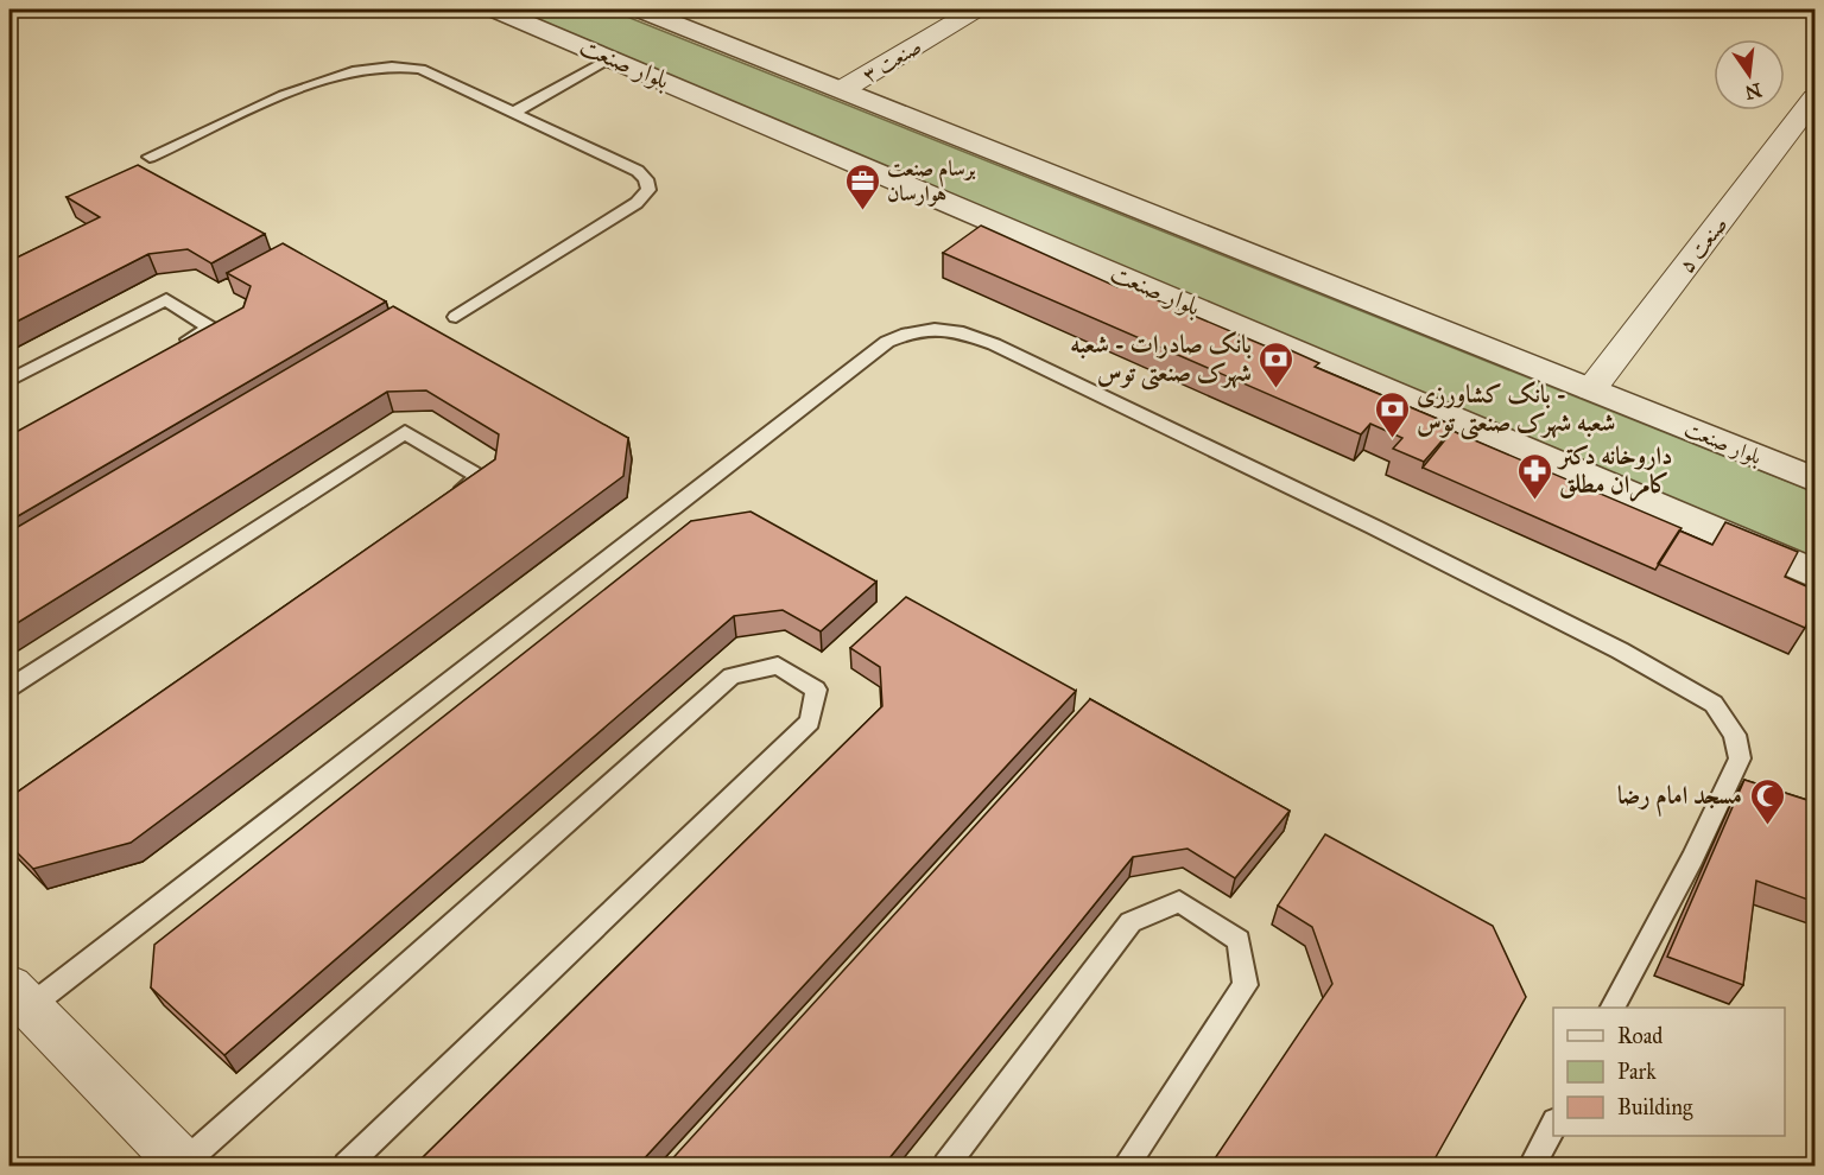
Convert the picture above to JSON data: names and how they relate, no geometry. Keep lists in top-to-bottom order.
{
  "streets": {
    "street": ["صنعت ۳", "بلوار صنعت", "صنعت ۵"]
  },
  "crossings": [
    ["صنعت ۳", "بلوار صنعت"],
    ["بلوار صنعت", "صنعت ۵"]
  ],
  "places": {
    "office": ["برسام صنعت هوارسان"],
    "bank": ["بانک صادرات - شعبه شهرک صنعتی توس", "بانک کشاورزی - شعبه شهرک صنعتی توس"],
    "pharmacy": ["داروخانه دکتر کامران مطلق"],
    "mosque": ["مسجد امام رضا"]
  },
  "legend": ["Road", "Park", "Building"],
  "north": "bottom"
}
